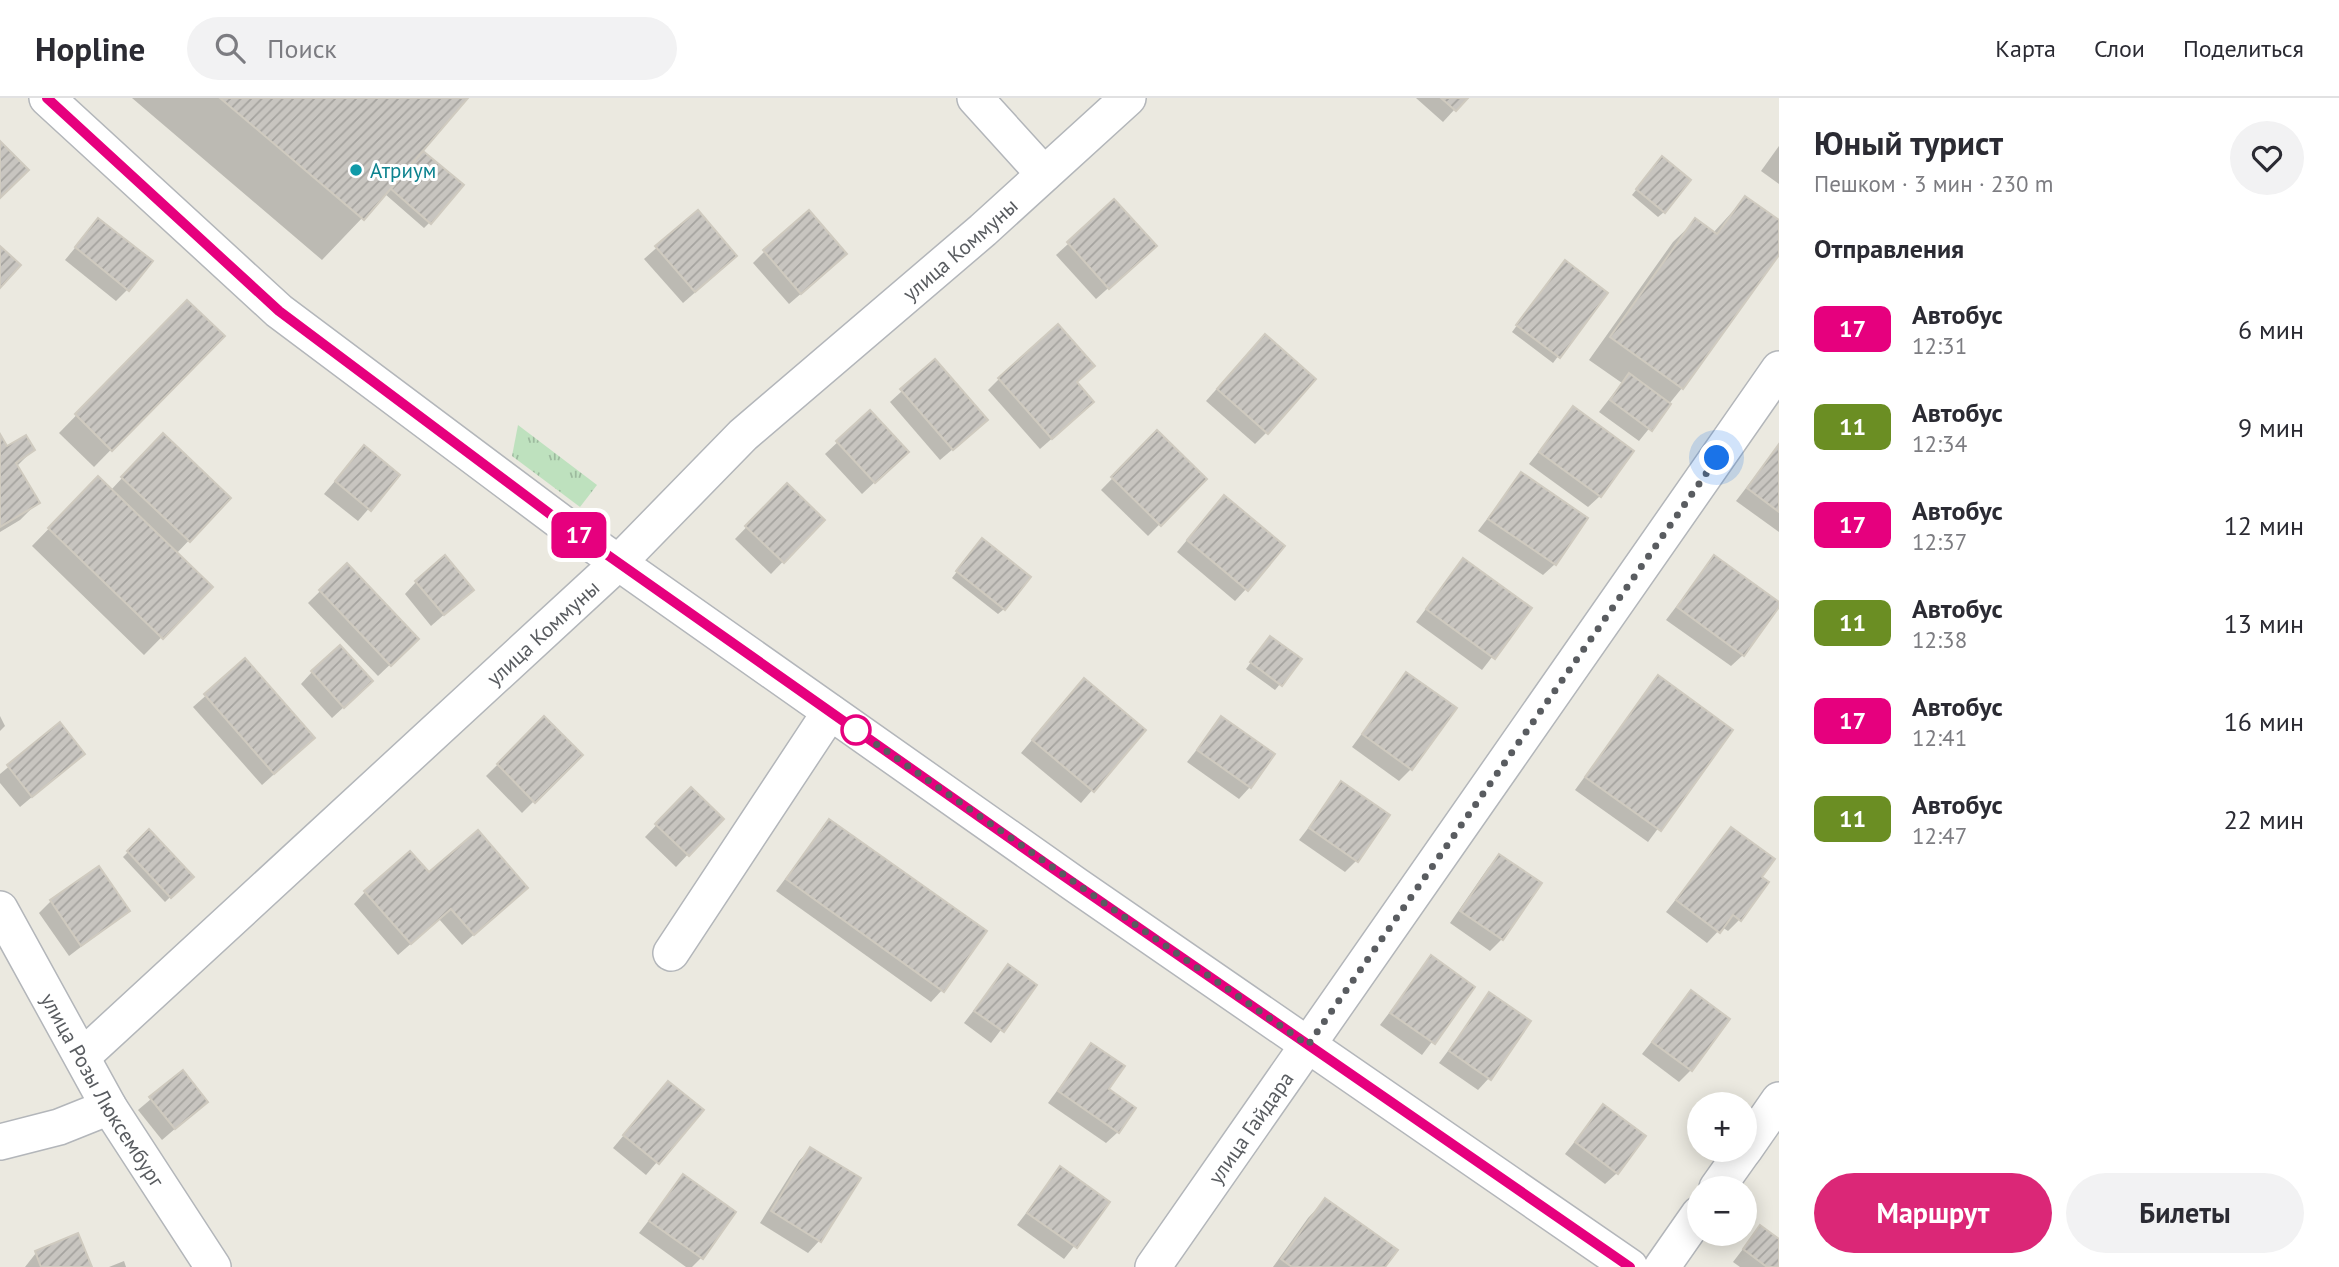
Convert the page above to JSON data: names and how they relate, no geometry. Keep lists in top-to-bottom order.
{
  "streets": {
    "street": ["улица Коммуны", "улица Розы Люксембург", "улица Гайдара"]
  },
  "crossings": [
    ["улица Коммуны", "улица Розы Люксембург"]
  ],
  "places": ["Атриум"],
  "lines": ["bus line 17"],
  "page": {
    "header": "Hopline",
    "search": "Поиск",
    "nav": ["Карта", "Слои", "Поделиться"],
    "on_map": "17",
    "heading": [
      ["Юный турист", "Пешком · 3 мин · 230 m"],
      "Отправления"
    ],
    "list": [
      {
        "mark": "17",
        "name": "Автобус",
        "note": "12:31",
        "value": "6 мин"
      },
      {
        "mark": "11",
        "name": "Автобус",
        "note": "12:34",
        "value": "9 мин"
      },
      {
        "mark": "17",
        "name": "Автобус",
        "note": "12:37",
        "value": "12 мин"
      },
      {
        "mark": "11",
        "name": "Автобус",
        "note": "12:38",
        "value": "13 мин"
      },
      {
        "mark": "17",
        "name": "Автобус",
        "note": "12:41",
        "value": "16 мин"
      },
      {
        "mark": "11",
        "name": "Автобус",
        "note": "12:47",
        "value": "22 мин"
      }
    ],
    "map_buttons": ["+", "−"],
    "buttons": ["Маршрут", "Билеты"]
  }
}
